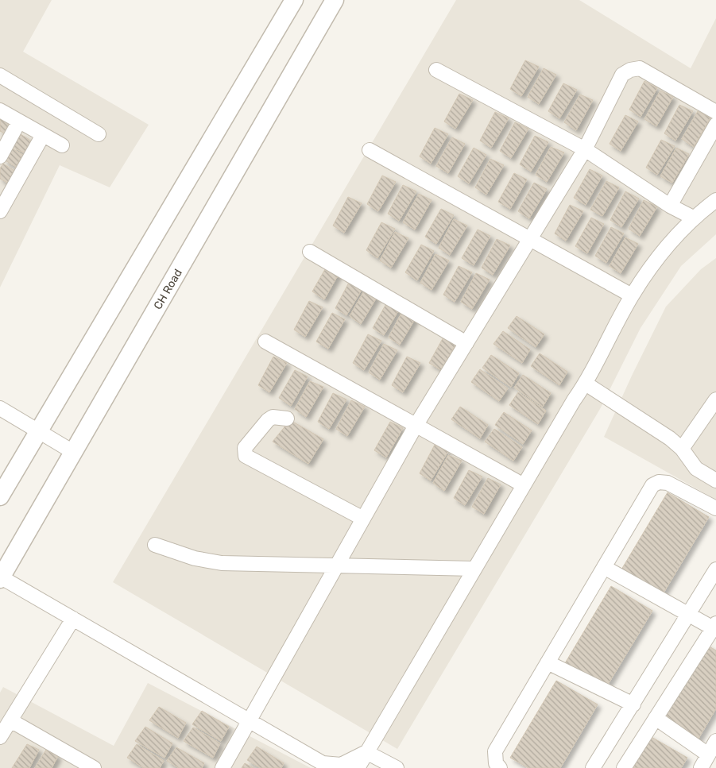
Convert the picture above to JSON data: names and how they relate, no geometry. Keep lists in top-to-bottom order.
{
  "streets": {
    "street": ["CH Road"]
  }
}
